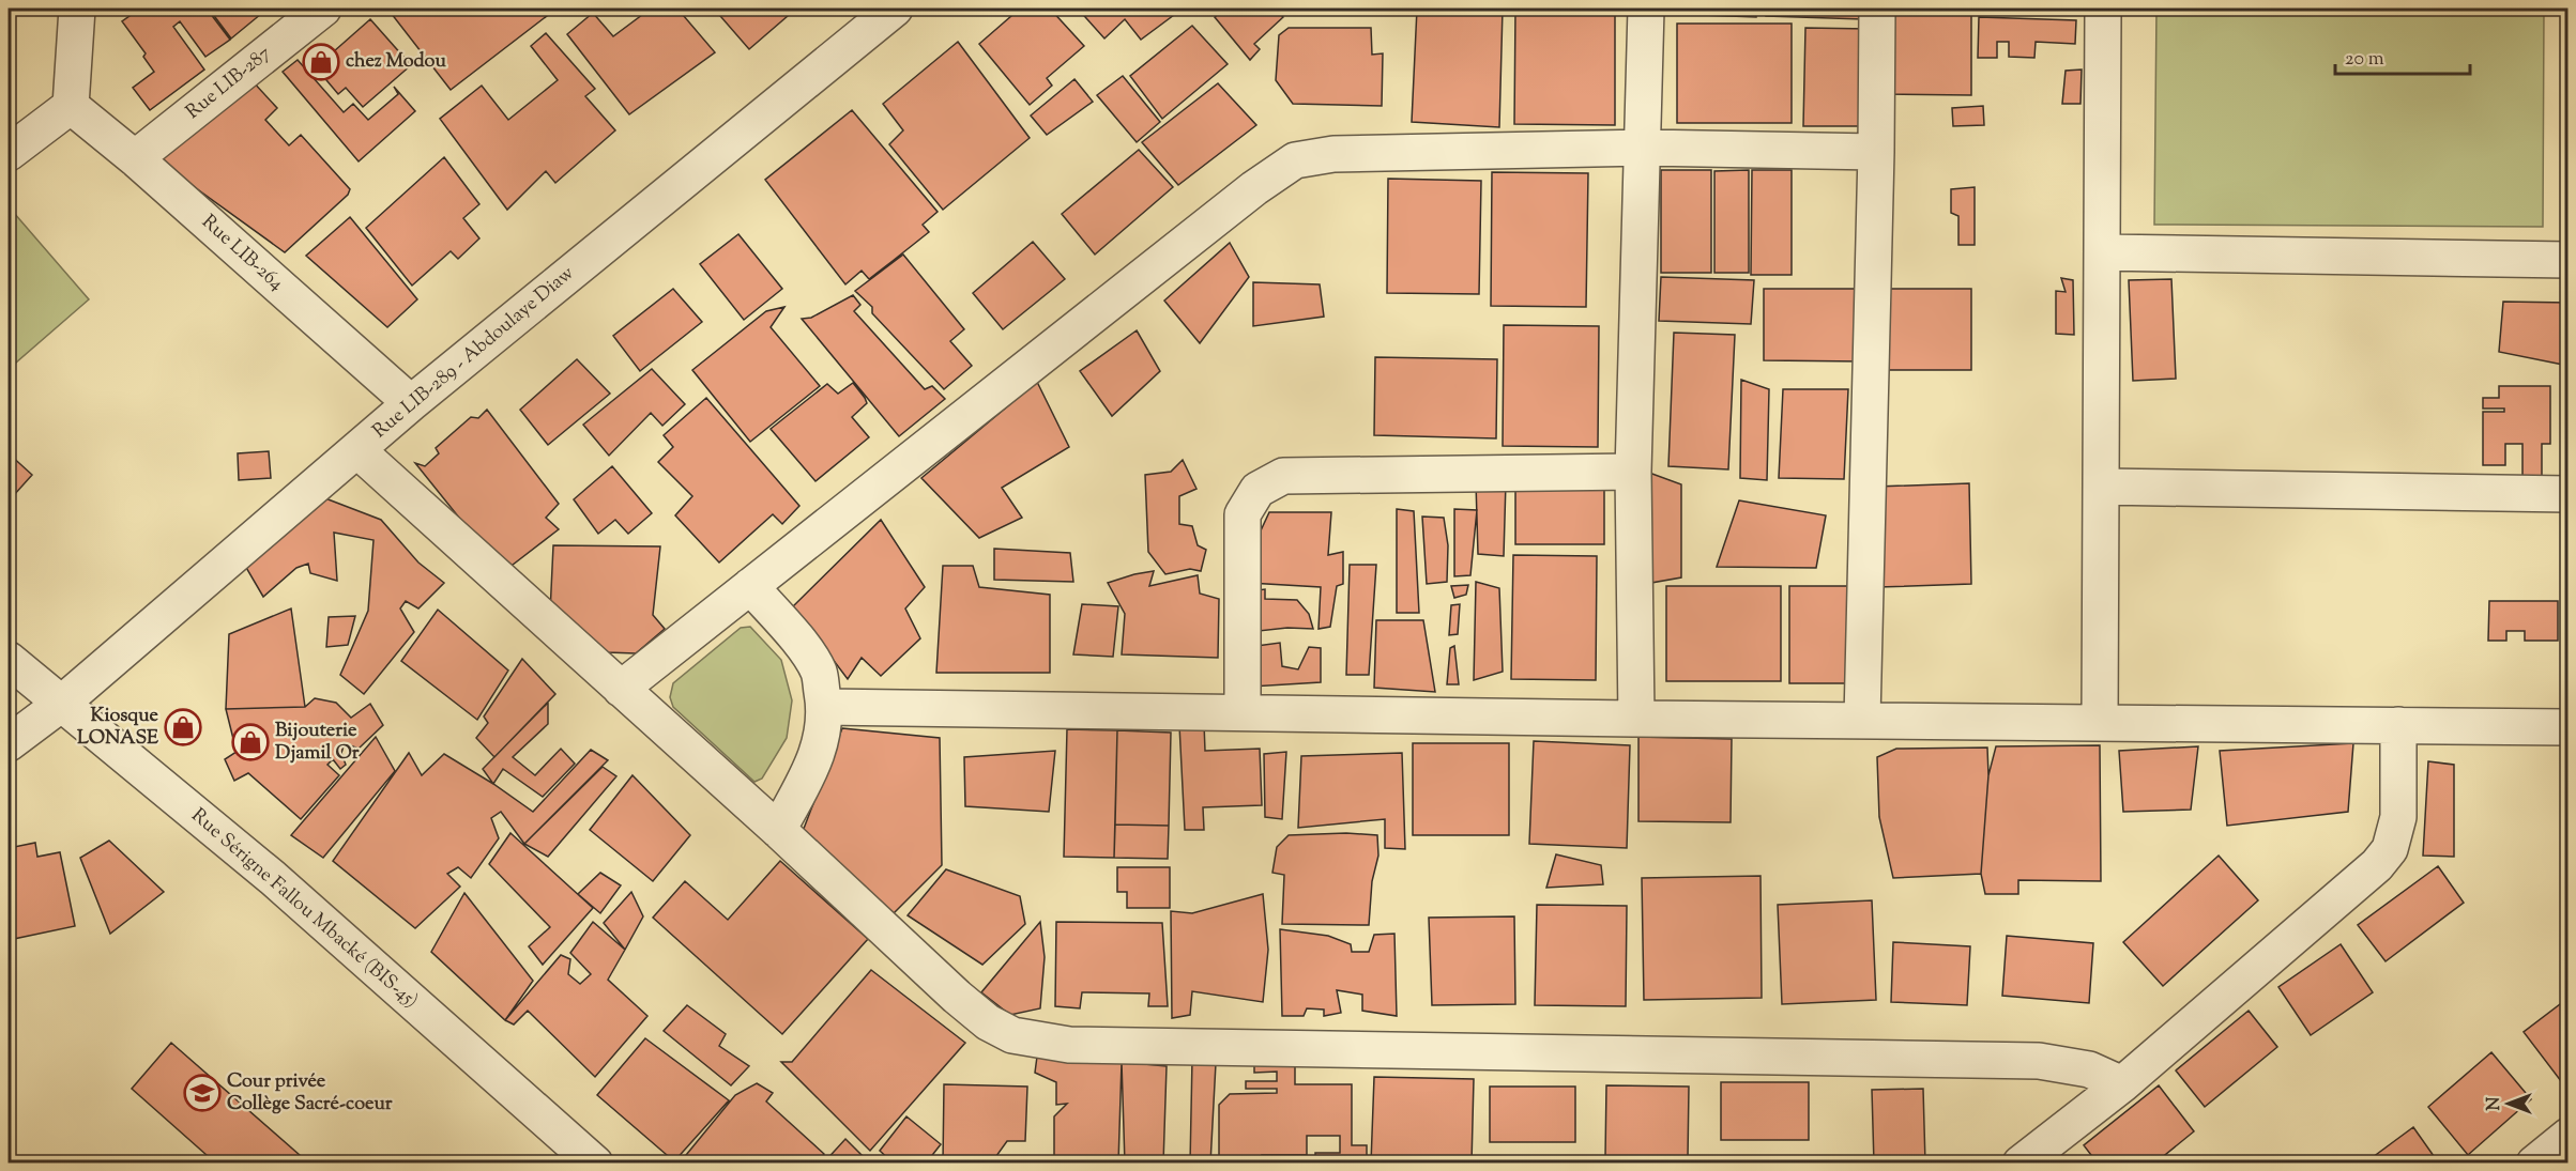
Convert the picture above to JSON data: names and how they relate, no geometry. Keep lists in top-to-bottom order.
{
  "streets": {
    "street": [
      "Rue LIB-287",
      "Rue LIB-264",
      "Rue LIB-289 - Abdoulaye Diaw",
      "Rue Sérigne Fallou Mbacké (BIS-45)"
    ]
  },
  "crossings": [
    ["Rue LIB-287", "Rue LIB-264"],
    ["Rue LIB-264", "Rue LIB-289 - Abdoulaye Diaw"],
    ["Rue LIB-289 - Abdoulaye Diaw", "Rue Sérigne Fallou Mbacké (BIS-45)"]
  ],
  "places": {
    "shop": ["chez Modou", "Kiosque LONASE", "Bijouterie Djamil Or"],
    "school or university": ["Cour privée Collège Sacré-coeur"]
  },
  "scale_bar": "20 m",
  "north": "left"
}
